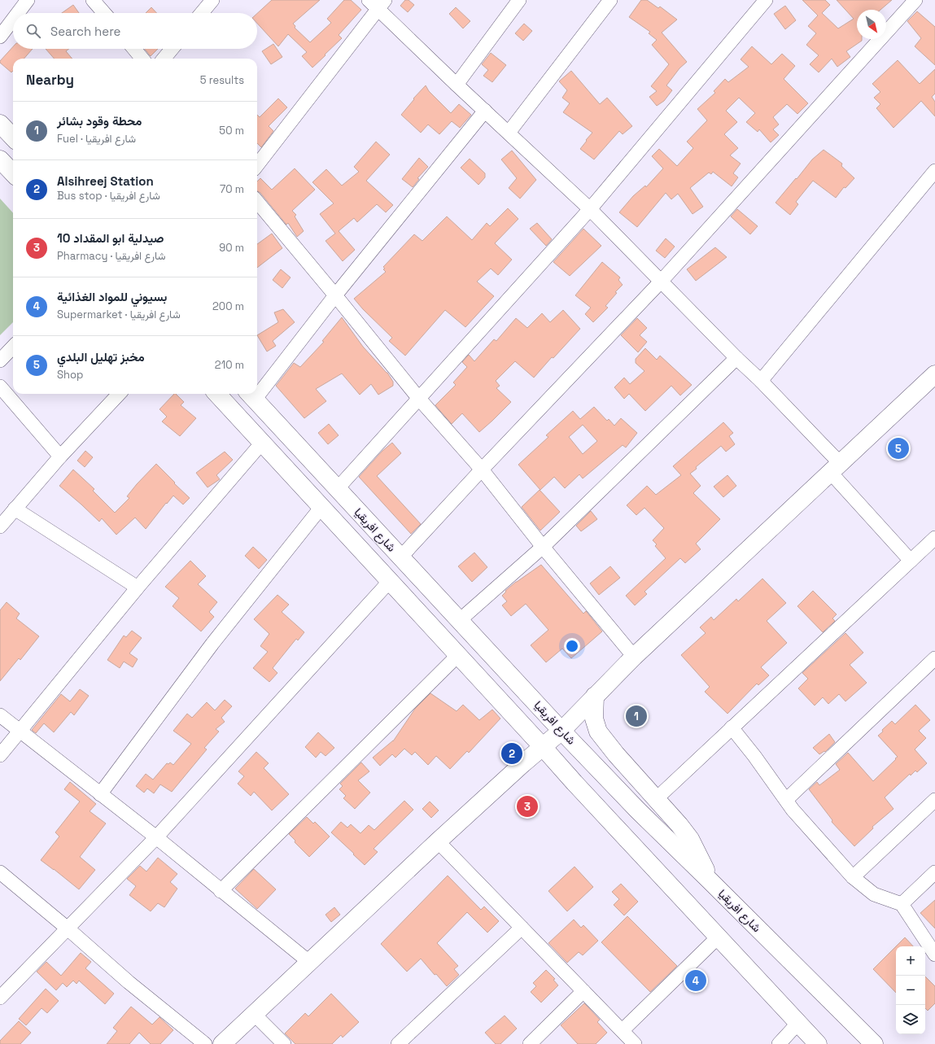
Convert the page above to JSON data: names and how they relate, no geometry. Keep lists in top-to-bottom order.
{
  "streets": {
    "street": ["شارع افريقيا"]
  },
  "north": "bottom right",
  "page": {
    "search": "Search here",
    "heading": ["Nearby", "5 results"],
    "list": [
      {
        "mark": "1",
        "name": "محطة وقود بشائر",
        "note": "Fuel · شارع افريقيا",
        "value": "50 m"
      },
      {
        "mark": "2",
        "name": "Alsihreej Station",
        "note": "Bus stop · شارع افريقيا",
        "value": "70 m"
      },
      {
        "mark": "3",
        "name": "صيدلية ابو المقداد 10",
        "note": "Pharmacy · شارع افريقيا",
        "value": "90 m"
      },
      {
        "mark": "4",
        "name": "بسيوني للمواد الغذائية",
        "note": "Supermarket · شارع افريقيا",
        "value": "200 m"
      },
      {
        "mark": "5",
        "name": "مخبز تهليل البلدي",
        "note": "Shop",
        "value": "210 m"
      }
    ],
    "pins": [
      "5",
      "1",
      "2",
      "3",
      "4"
    ],
    "map_buttons": ["+", "−"]
  }
}
